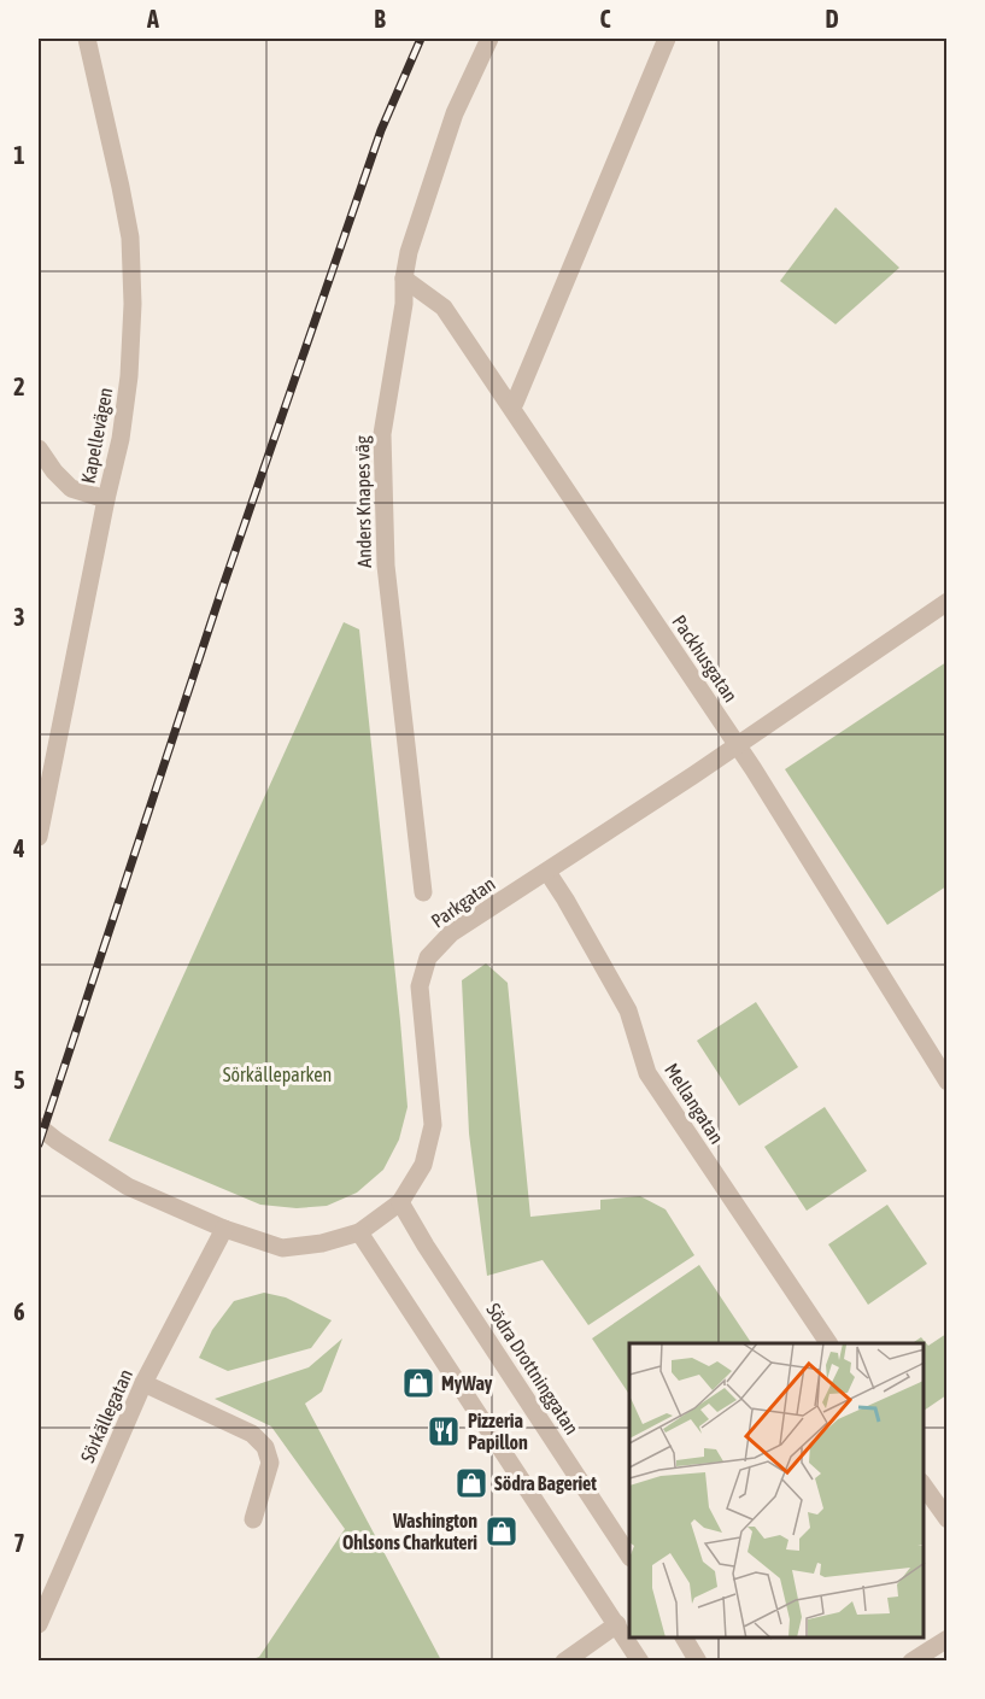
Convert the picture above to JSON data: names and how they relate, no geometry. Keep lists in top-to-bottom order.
{
  "streets": {
    "street": [
      "Kapellevägen",
      "Anders Knapes väg",
      "Packhusgatan",
      "Parkgatan",
      "Mellangatan",
      "Södra Drottninggatan",
      "Sörkällegatan"
    ]
  },
  "crossings": [
    ["Anders Knapes väg", "Packhusgatan"],
    ["Packhusgatan", "Parkgatan"],
    ["Parkgatan", "Mellangatan"],
    ["Parkgatan", "Södra Drottninggatan"],
    ["Parkgatan", "Sörkällegatan"]
  ],
  "parks": ["Sörkälleparken"],
  "places": {
    "shop": ["MyWay", "Södra Bageriet", "Washington Ohlsons Charkuteri"],
    "restaurant": ["Pizzeria Papillon"]
  },
  "grid": {
    "columns": [
      "A",
      "B",
      "C",
      "D"
    ],
    "rows": [
      "1",
      "2",
      "3",
      "4",
      "5",
      "6",
      "7"
    ]
  }
}
